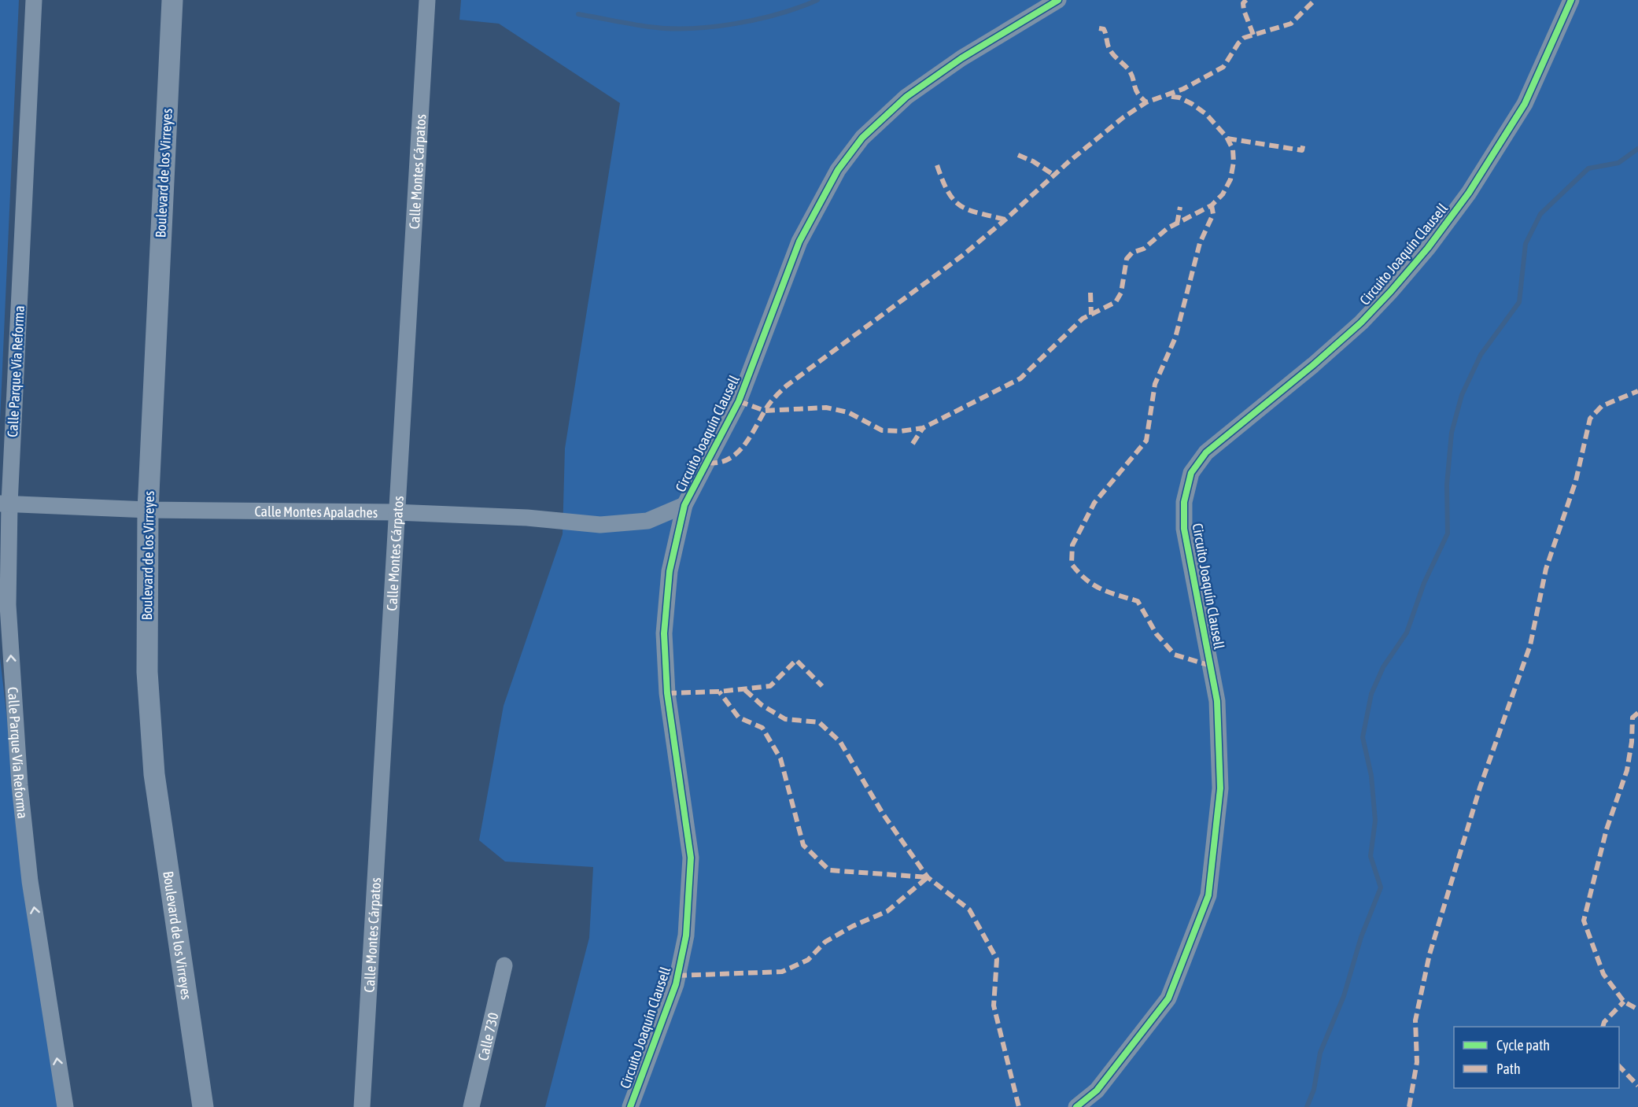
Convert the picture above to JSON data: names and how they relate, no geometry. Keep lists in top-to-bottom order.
{
  "streets": {
    "street": [
      "Calle Montes Cárpatos",
      "Boulevard de los Virreyes",
      "Circuito Joaquín Clausell",
      "Calle Parque Vía Reforma",
      "Calle Montes Apalaches",
      "Calle 730"
    ]
  },
  "crossings": [
    ["Calle Montes Cárpatos", "Calle Montes Apalaches"],
    ["Boulevard de los Virreyes", "Calle Montes Apalaches"],
    ["Circuito Joaquín Clausell", "Calle Montes Apalaches"],
    ["Calle Parque Vía Reforma", "Calle Montes Apalaches"]
  ],
  "one_way": ["Calle Parque Vía Reforma"],
  "legend": ["Cycle path", "Path"]
}
